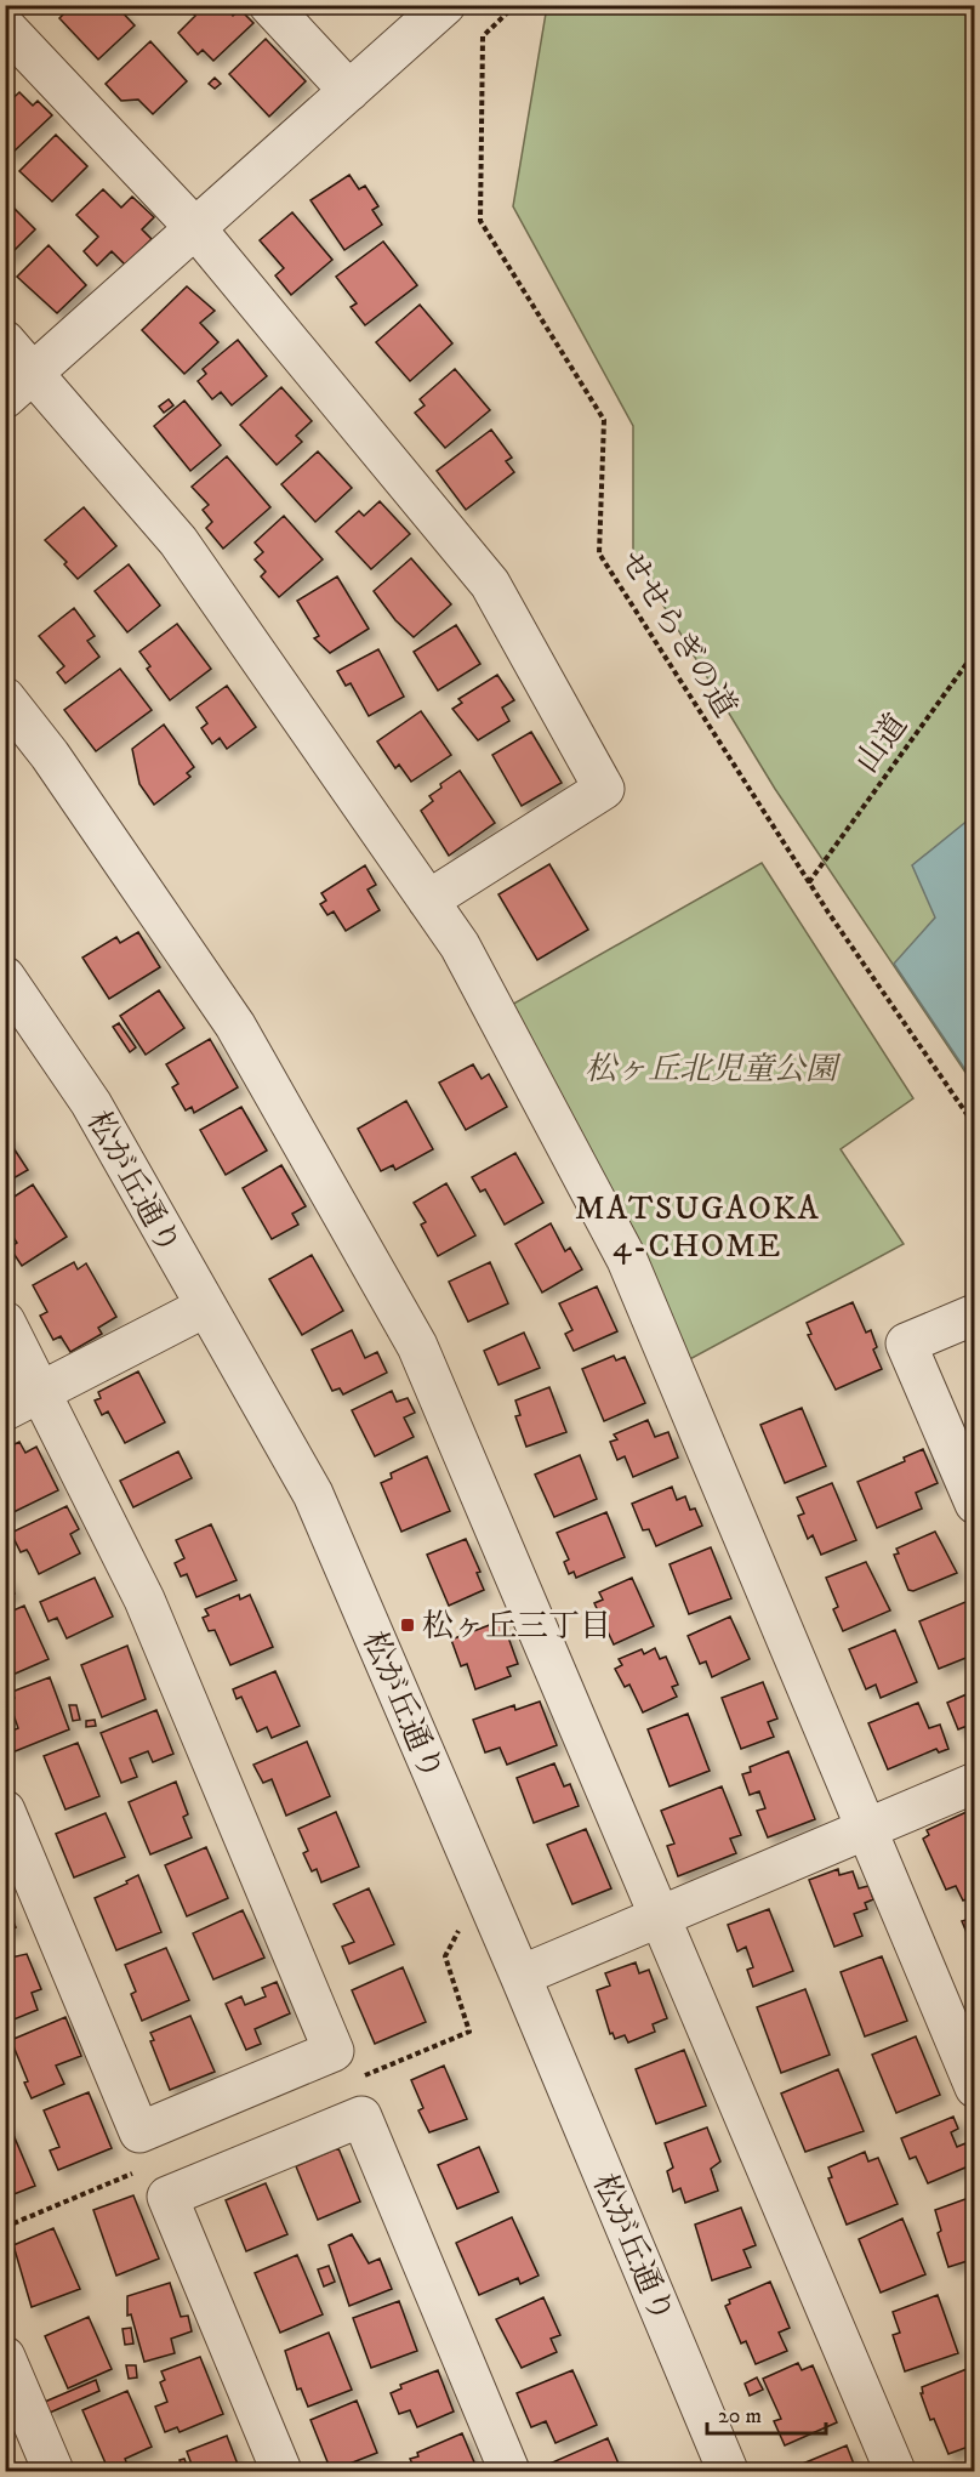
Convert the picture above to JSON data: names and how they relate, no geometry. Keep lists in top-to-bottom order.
{
  "streets": {
    "street": ["松が丘通り"],
    "path": ["せせらぎの道", "山道"]
  },
  "crossings": [
    ["せせらぎの道", "山道"]
  ],
  "districts": ["MATSUGAOKA 4-CHOME"],
  "parks": ["松ヶ丘北児童公園"],
  "places": {
    "transit": ["松ヶ丘三丁目"]
  },
  "scale_bar": "20 m"
}
